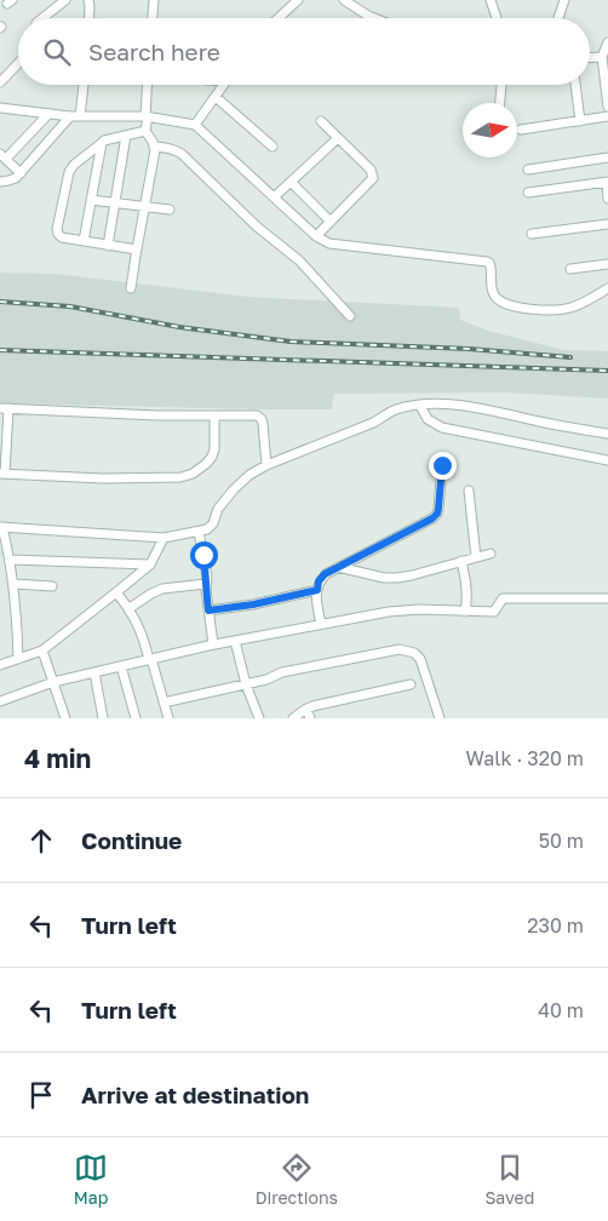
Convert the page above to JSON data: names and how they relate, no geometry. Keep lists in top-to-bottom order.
{
  "north": "right",
  "page": {
    "search": "Search here",
    "heading": ["4 min", "Walk · 320 m"],
    "list": [
      ["Continue", "50 m"],
      ["Turn left", "230 m"],
      ["Turn left", "40 m"],
      "Arrive at destination"
    ],
    "nav": ["Map", "Directions", "Saved"]
  }
}
